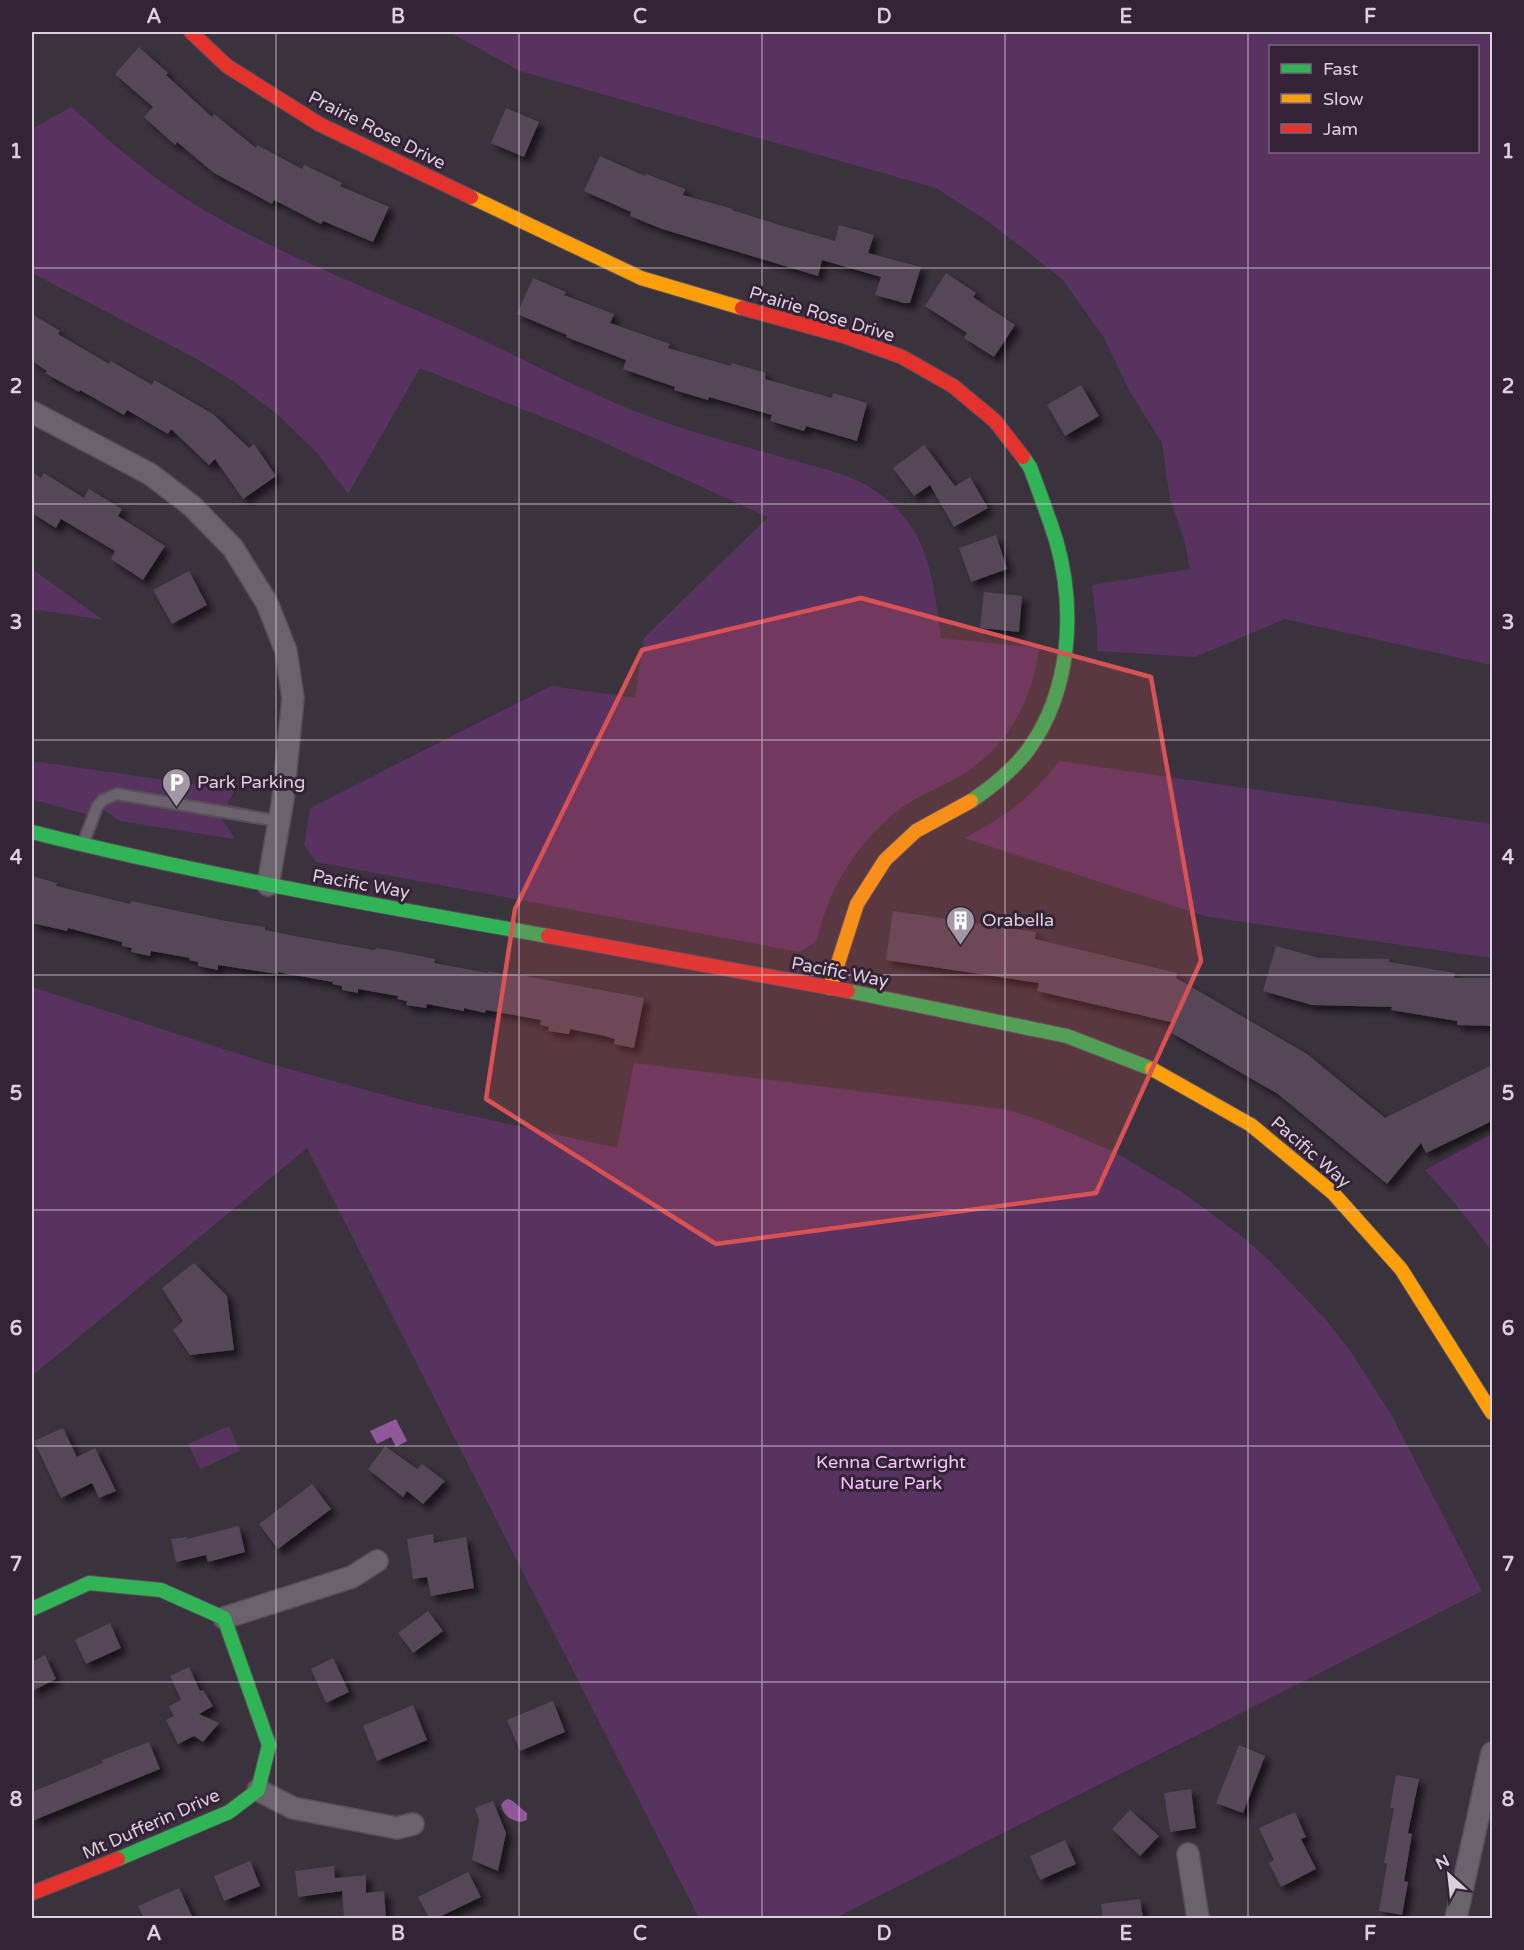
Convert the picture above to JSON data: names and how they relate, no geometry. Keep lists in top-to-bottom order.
{
  "streets": {
    "street": ["Prairie Rose Drive", "Pacific Way", "Mt Dufferin Drive"]
  },
  "crossings": [
    ["Prairie Rose Drive", "Pacific Way"]
  ],
  "parks": ["Kenna Cartwright Nature Park"],
  "places": {
    "parking": ["Park Parking"],
    "building": ["Orabella"]
  },
  "legend": ["Fast", "Slow", "Jam"],
  "north": "top left",
  "grid": {
    "columns": [
      "A",
      "B",
      "C",
      "D",
      "E",
      "F"
    ],
    "rows": [
      "1",
      "2",
      "3",
      "4",
      "5",
      "6",
      "7",
      "8"
    ]
  }
}
